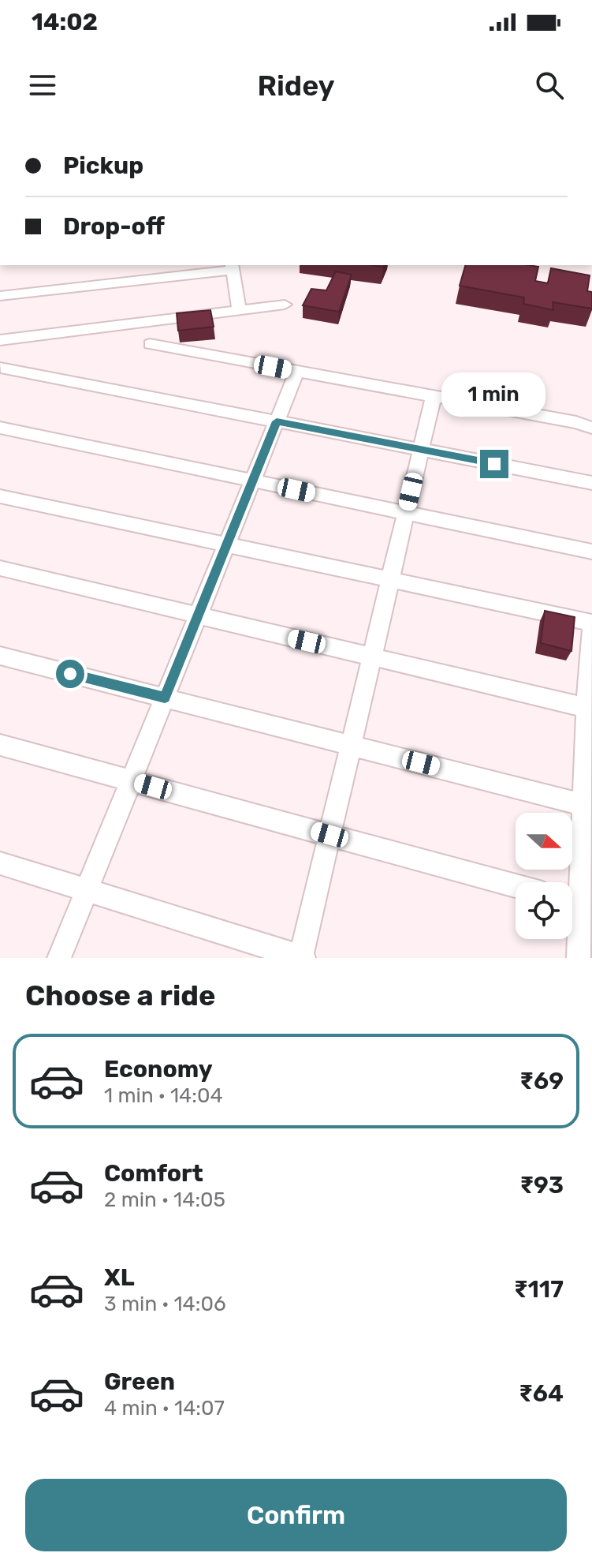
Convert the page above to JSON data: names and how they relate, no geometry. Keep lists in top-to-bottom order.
{
  "north": "right",
  "page": {
    "status": "14:02",
    "header": "Ridey",
    "banner": ["Pickup", "Drop-off"],
    "bubble": "1 min",
    "heading": "Choose a ride",
    "list": [
      {
        "name": "Economy",
        "note": "1 min · 14:04",
        "value": "₹69"
      },
      {
        "name": "Comfort",
        "note": "2 min · 14:05",
        "value": "₹93"
      },
      {
        "name": "XL",
        "note": "3 min · 14:06",
        "value": "₹117"
      },
      {
        "name": "Green",
        "note": "4 min · 14:07",
        "value": "₹64"
      }
    ],
    "buttons": "Confirm"
  }
}
